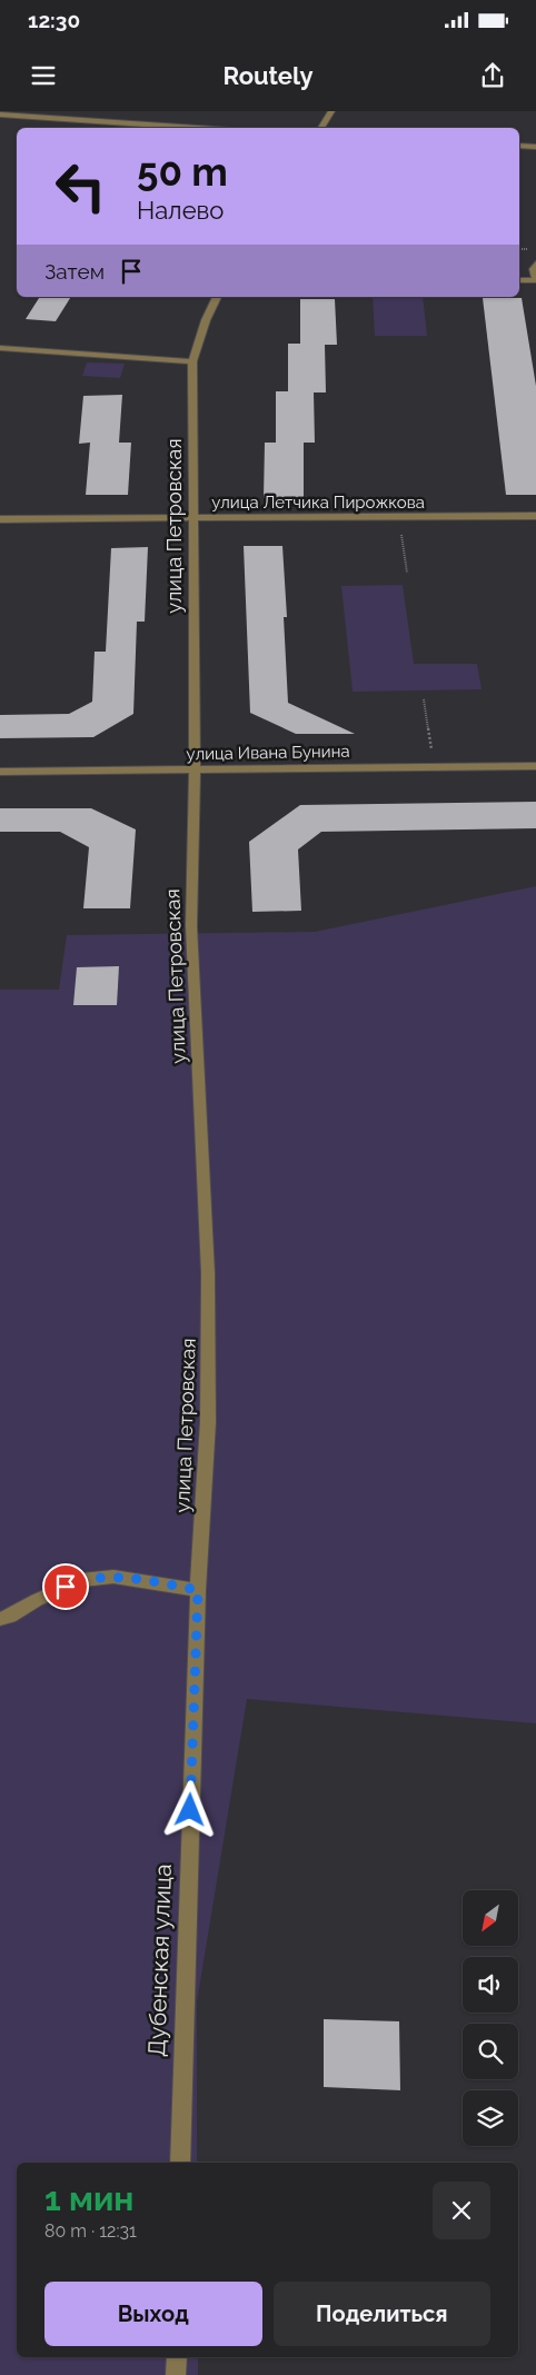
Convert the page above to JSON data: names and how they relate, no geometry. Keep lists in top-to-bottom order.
{
  "streets": {
    "street": [
      "улица Летчика Пирожкова",
      "улица Петровская",
      "улица Ивана Бунина",
      "Дубенская улица"
    ]
  },
  "crossings": [
    ["улица Летчика Пирожкова", "улица Петровская"],
    ["улица Петровская", "улица Ивана Бунина"],
    ["улица Петровская", "Дубенская улица"]
  ],
  "north": "bottom left",
  "page": {
    "status": "12:30",
    "header": "Routely",
    "turn": ["50 m", "Налево"],
    "then": "Затем",
    "heading": ["1 мин", "80 m · 12:31"],
    "buttons": ["Выход", "Поделиться"]
  }
}
